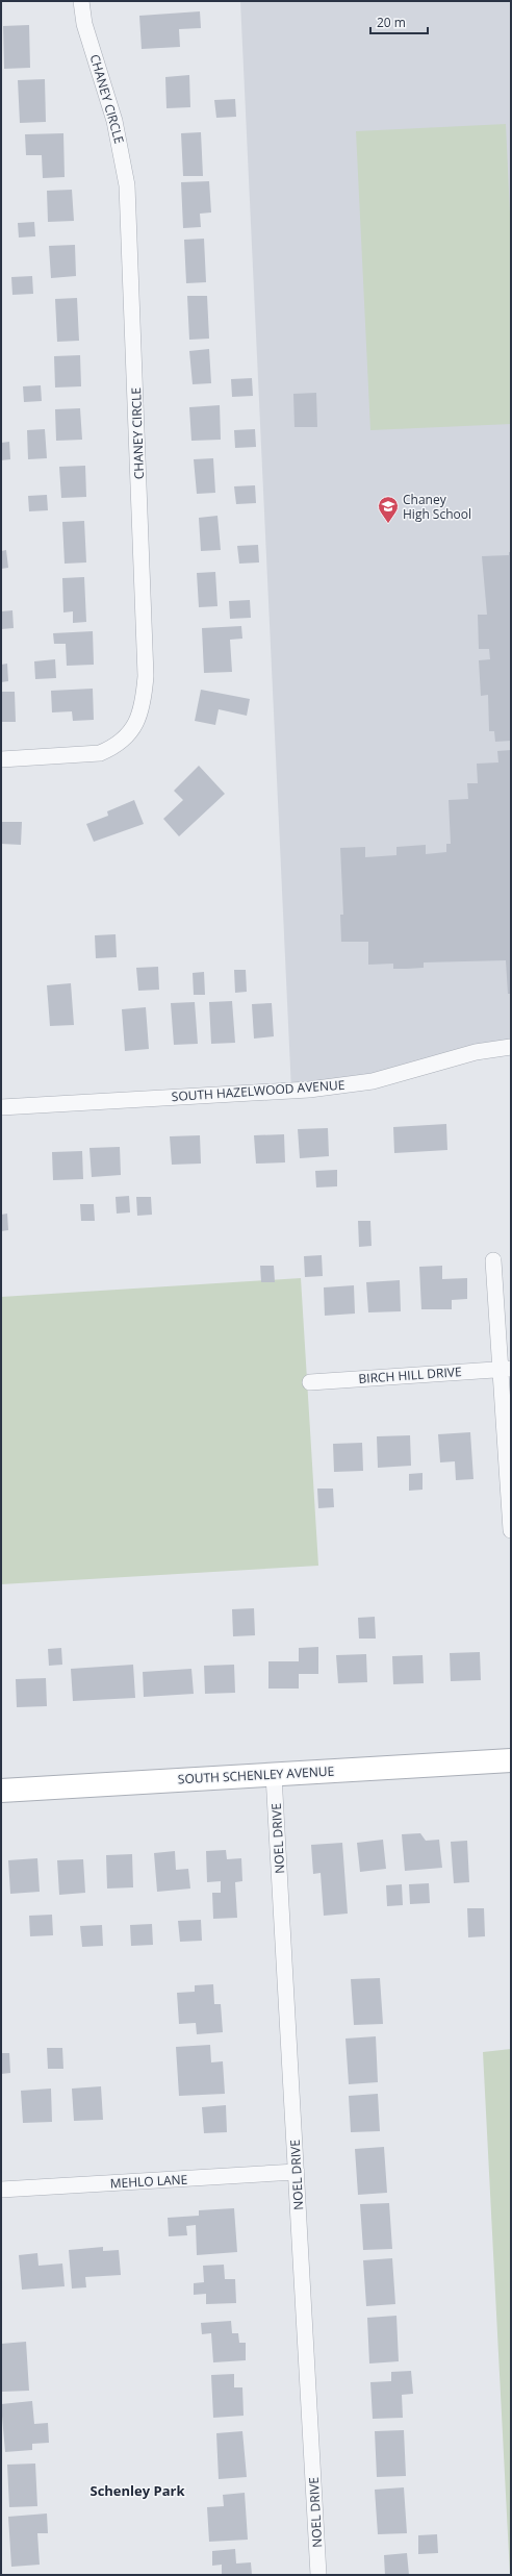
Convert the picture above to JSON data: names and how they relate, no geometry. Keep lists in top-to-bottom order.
{
  "streets": {
    "street": [
      "CHANEY CIRCLE",
      "SOUTH HAZELWOOD AVENUE",
      "BIRCH HILL DRIVE",
      "SOUTH SCHENLEY AVENUE",
      "NOEL DRIVE",
      "MEHLO LANE"
    ]
  },
  "crossings": [
    ["SOUTH SCHENLEY AVENUE", "NOEL DRIVE"],
    ["NOEL DRIVE", "MEHLO LANE"]
  ],
  "districts": ["Schenley Park"],
  "places": {
    "school or university": ["Chaney High School"]
  },
  "scale_bar": "20 m"
}
